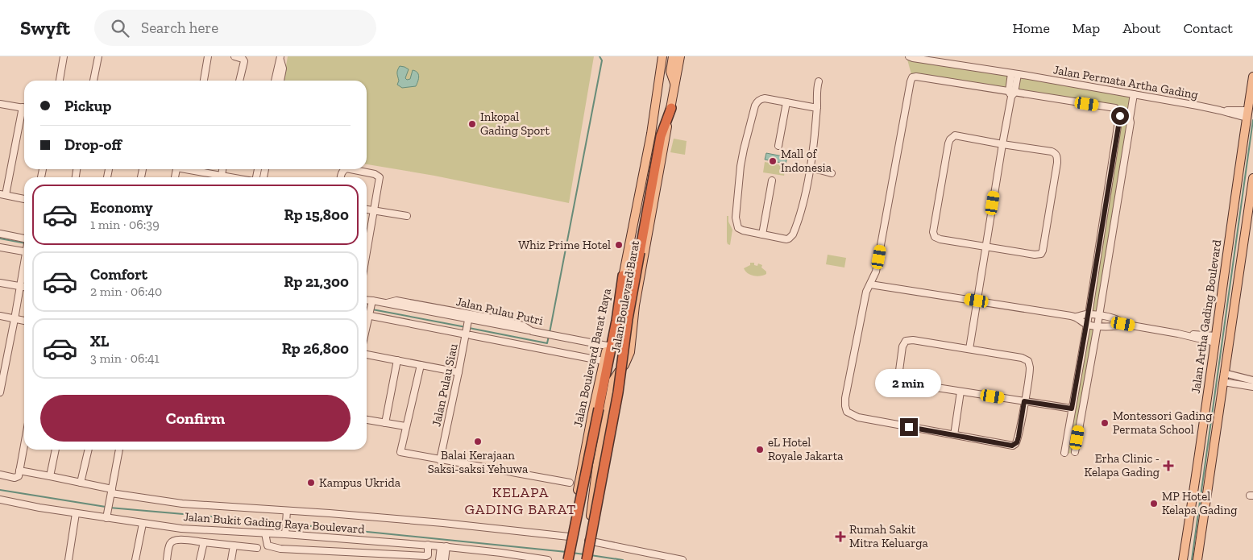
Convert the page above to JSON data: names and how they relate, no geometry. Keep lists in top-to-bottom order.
{
  "streets": {
    "main road": ["Jalan Boulevard Barat", "Jalan Artha Gading Boulevard", "Jalan Boulevard Barat Raya"],
    "street": [
      "Jalan Permata Artha Gading",
      "Jalan Pulau Putri",
      "Jalan Pulau Siau",
      "Jalan Bukit Gading Raya Boulevard"
    ]
  },
  "crossings": [
    ["Jalan Permata Artha Gading", "Jalan Artha Gading Boulevard"],
    ["Jalan Pulau Putri", "Jalan Boulevard Barat Raya"],
    ["Jalan Pulau Putri", "Jalan Pulau Siau"]
  ],
  "districts": ["KELAPA GADING BARAT"],
  "places": {
    "other": [
      "Inkopal Gading Sport",
      "Mall of Indonesia",
      "Whiz Prime Hotel",
      "Montessori Gading Permata School",
      "Balai Kerajaan Saksi-saksi Yehuwa",
      "eL Hotel Royale Jakarta",
      "Kampus Ukrida",
      "MP Hotel Kelapa Gading"
    ],
    "health": ["Erha Clinic - Kelapa Gading", "Rumah Sakit Mitra Keluarga"]
  },
  "page": {
    "header": "Swyft",
    "search": "Search here",
    "nav": [
      "Home",
      "Map",
      "About",
      "Contact"
    ],
    "banner": ["Pickup", "Drop-off"],
    "list": [
      {
        "name": "Economy",
        "note": "1 min · 06:39",
        "value": "Rp 15,800"
      },
      {
        "name": "Comfort",
        "note": "2 min · 06:40",
        "value": "Rp 21,300"
      },
      {
        "name": "XL",
        "note": "3 min · 06:41",
        "value": "Rp 26,800"
      }
    ],
    "bubble": "2 min",
    "buttons": "Confirm"
  }
}
